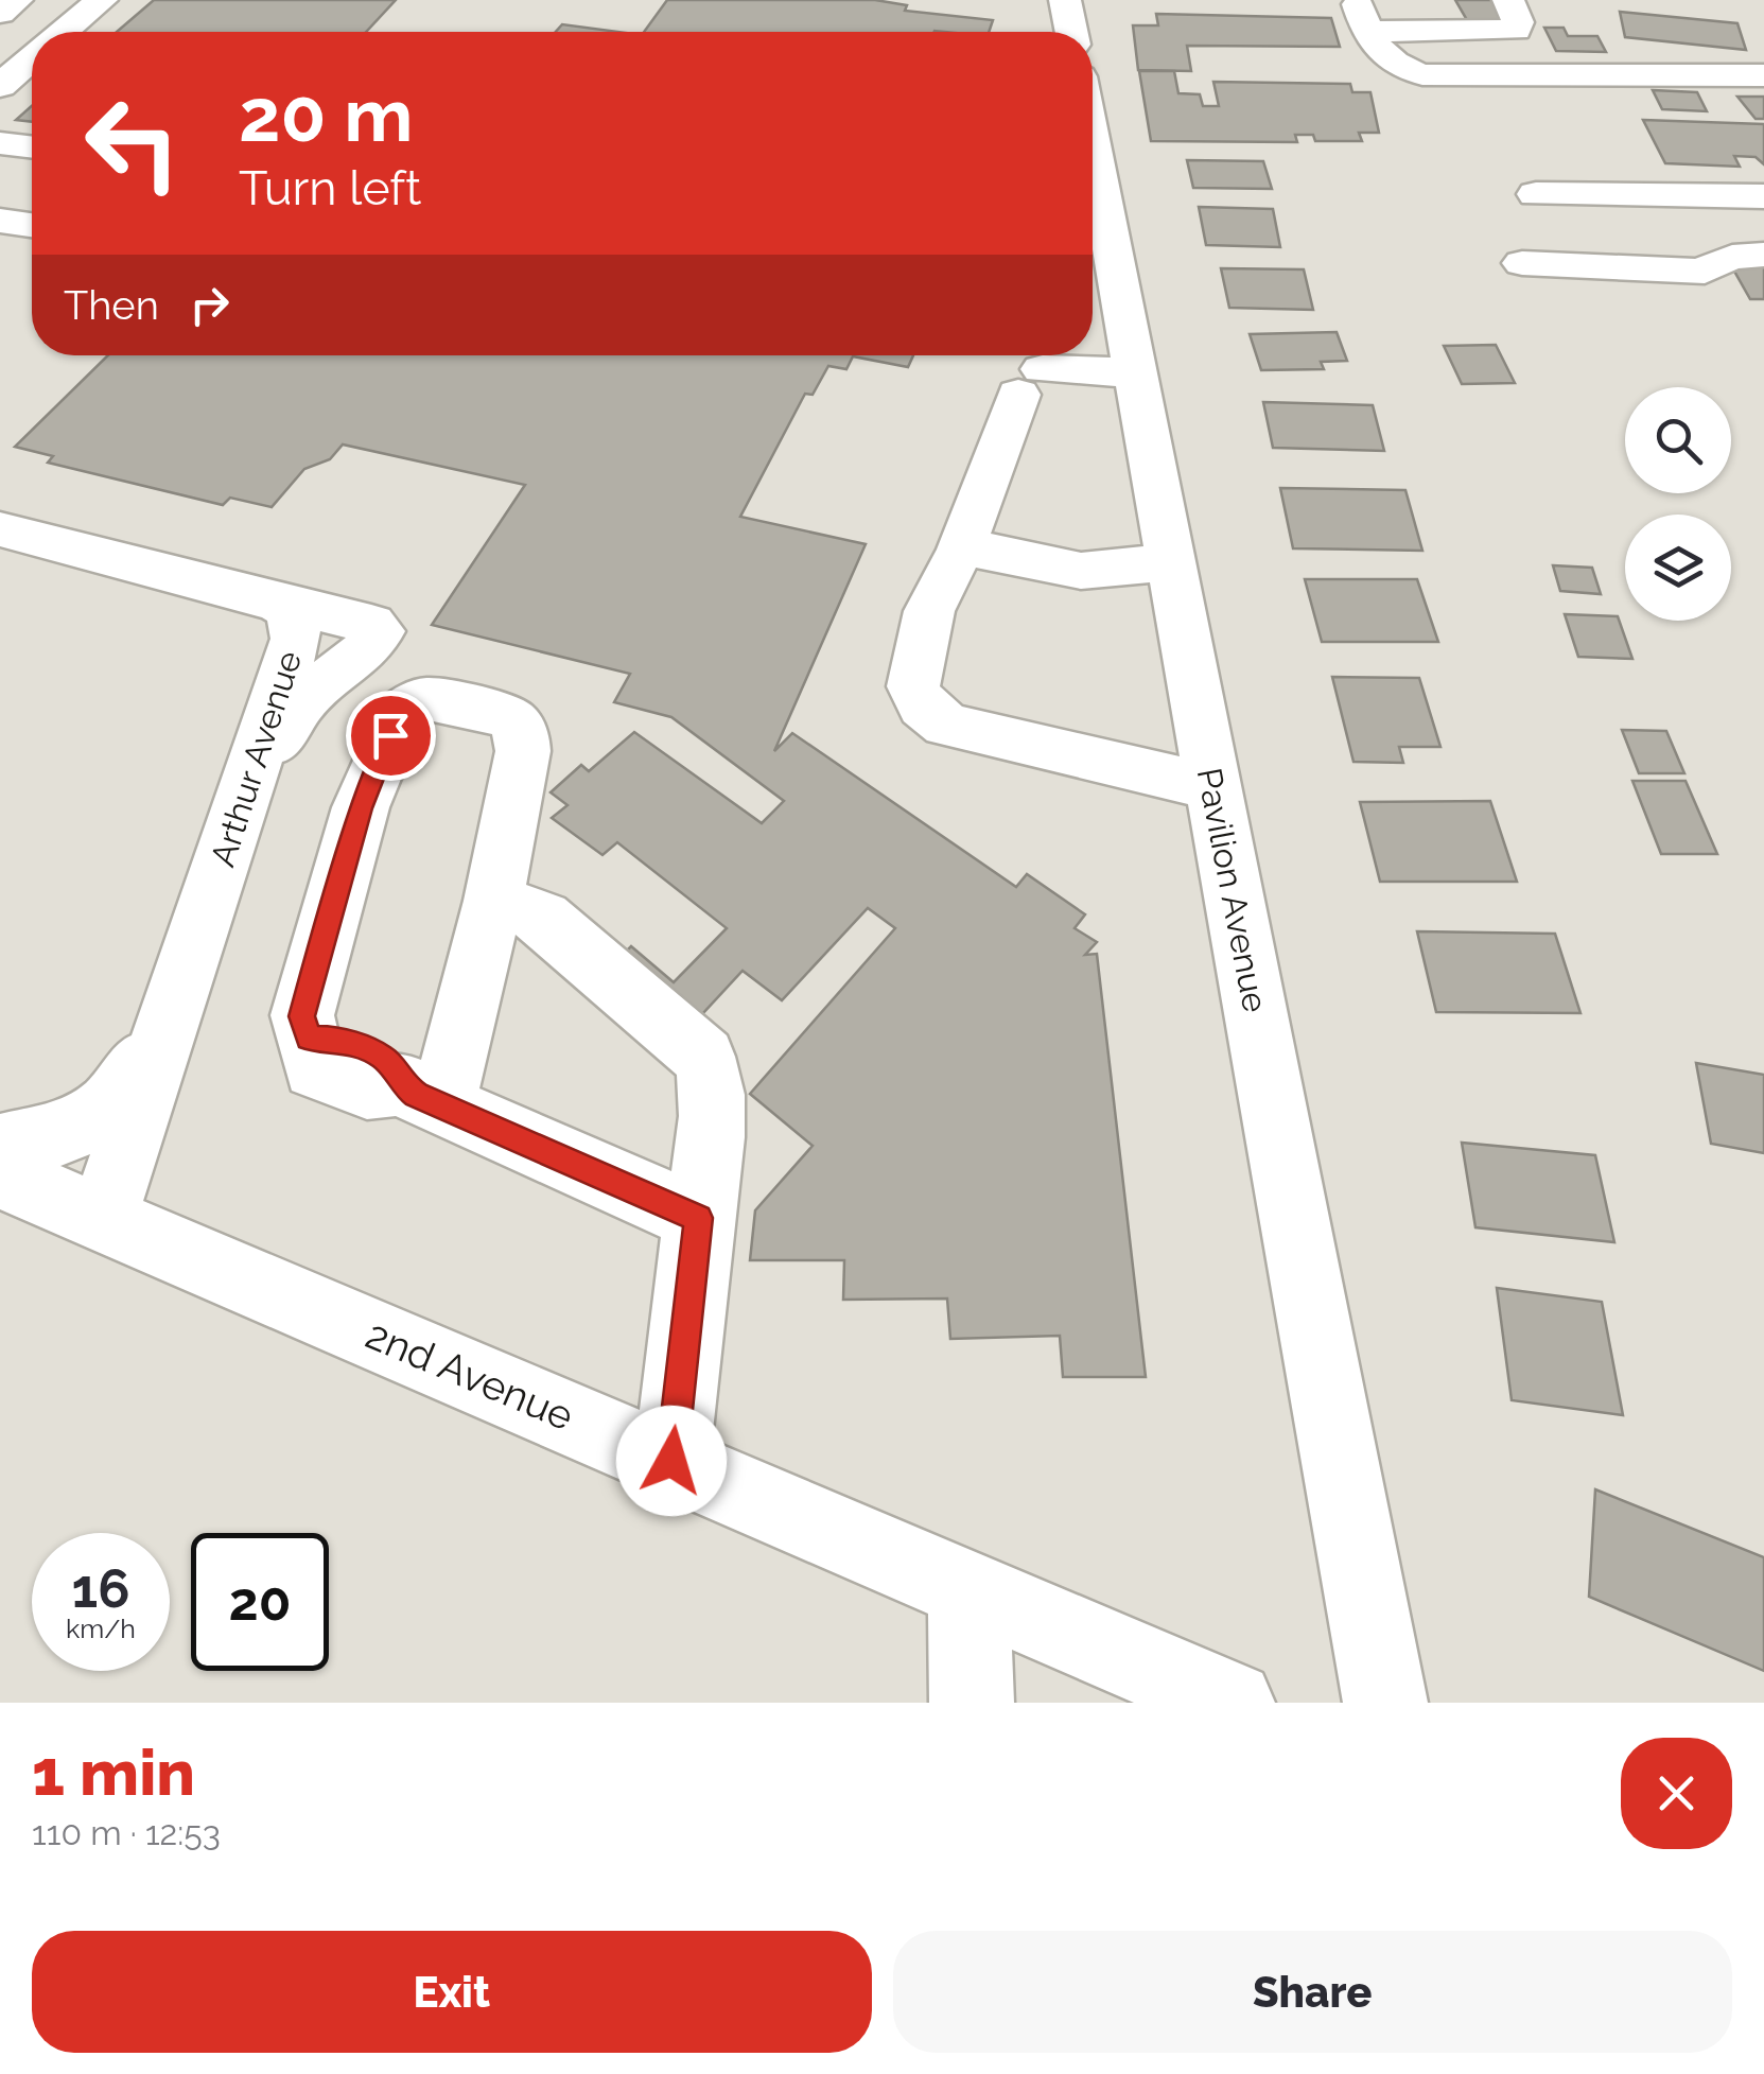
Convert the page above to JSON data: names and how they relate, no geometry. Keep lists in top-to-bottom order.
{
  "streets": {
    "street": ["Arthur Avenue", "Pavilion Avenue", "2nd Avenue"]
  },
  "crossings": [
    ["Arthur Avenue", "2nd Avenue"]
  ],
  "page": {
    "turn": ["20 m", "Turn left"],
    "then": "Then",
    "speed": "16 km/h",
    "limit": "20",
    "heading": ["1 min", "110 m · 12:53"],
    "buttons": ["Exit", "Share"]
  }
}
